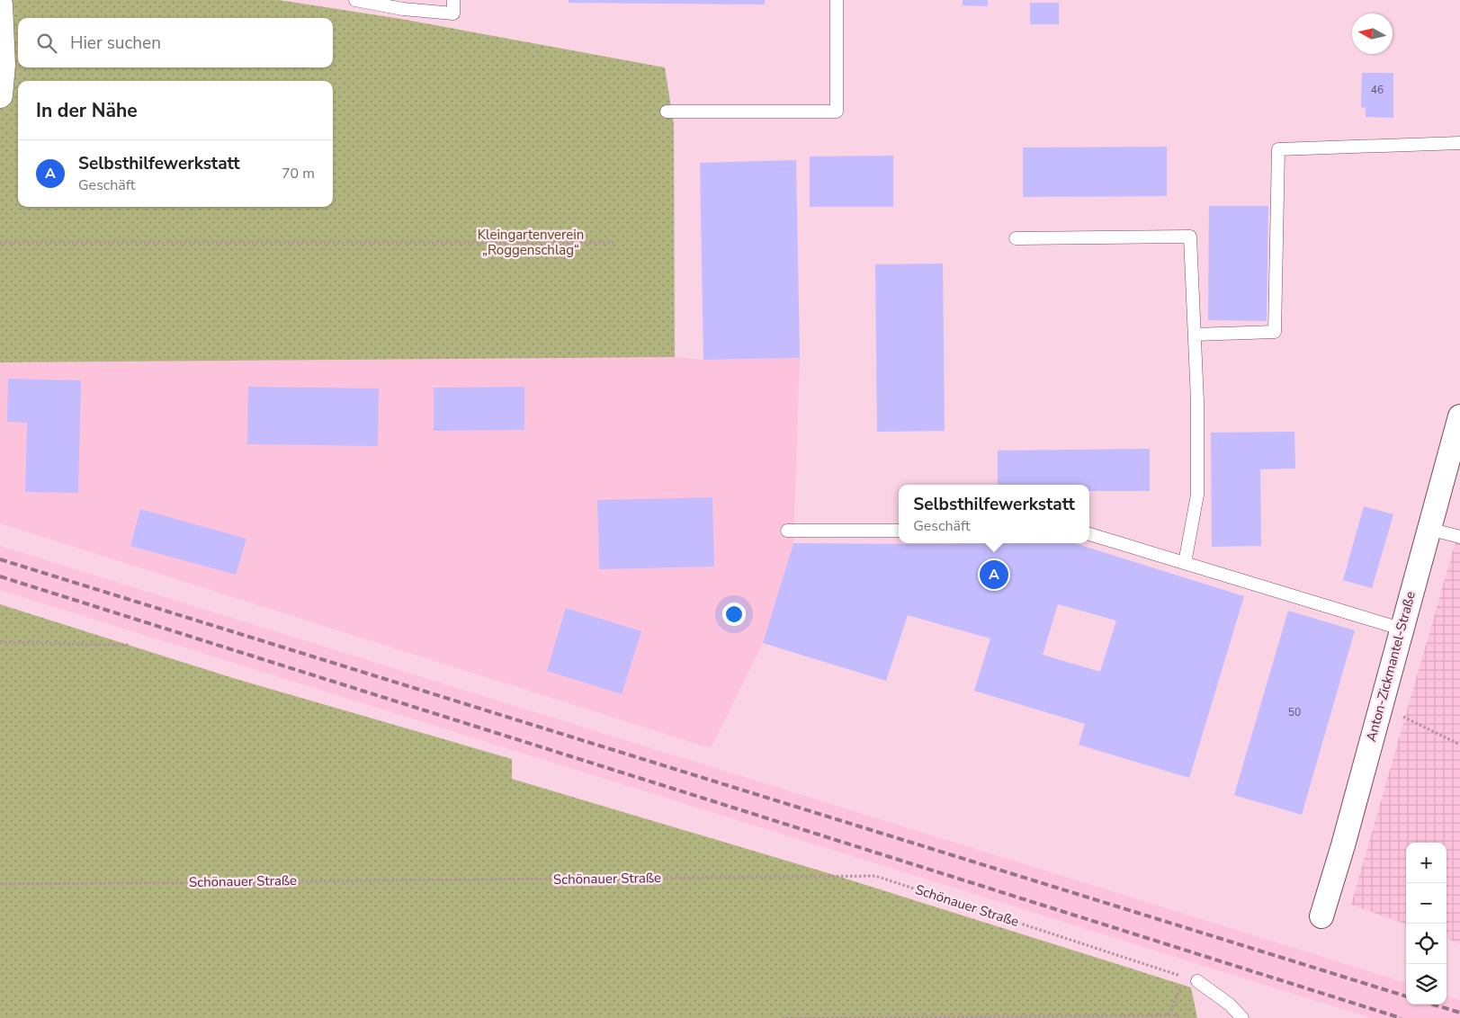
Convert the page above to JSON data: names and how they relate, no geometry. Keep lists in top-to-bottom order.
{
  "streets": {
    "street": ["Anton-Zickmantel-Straße"],
    "path": ["Schönauer Straße"]
  },
  "parks": ["Kleingartenverein „Roggenschlag“"],
  "house_numbers": ["46", "50"],
  "north": "left",
  "page": {
    "search": "Hier suchen",
    "heading": "In der Nähe",
    "list": [
      {
        "mark": "A",
        "name": "Selbsthilfewerkstatt",
        "note": "Geschäft",
        "value": "70 m"
      }
    ],
    "popup": ["Selbsthilfewerkstatt", "Geschäft"],
    "pins": "A",
    "map_buttons": ["+", "−"]
  }
}
